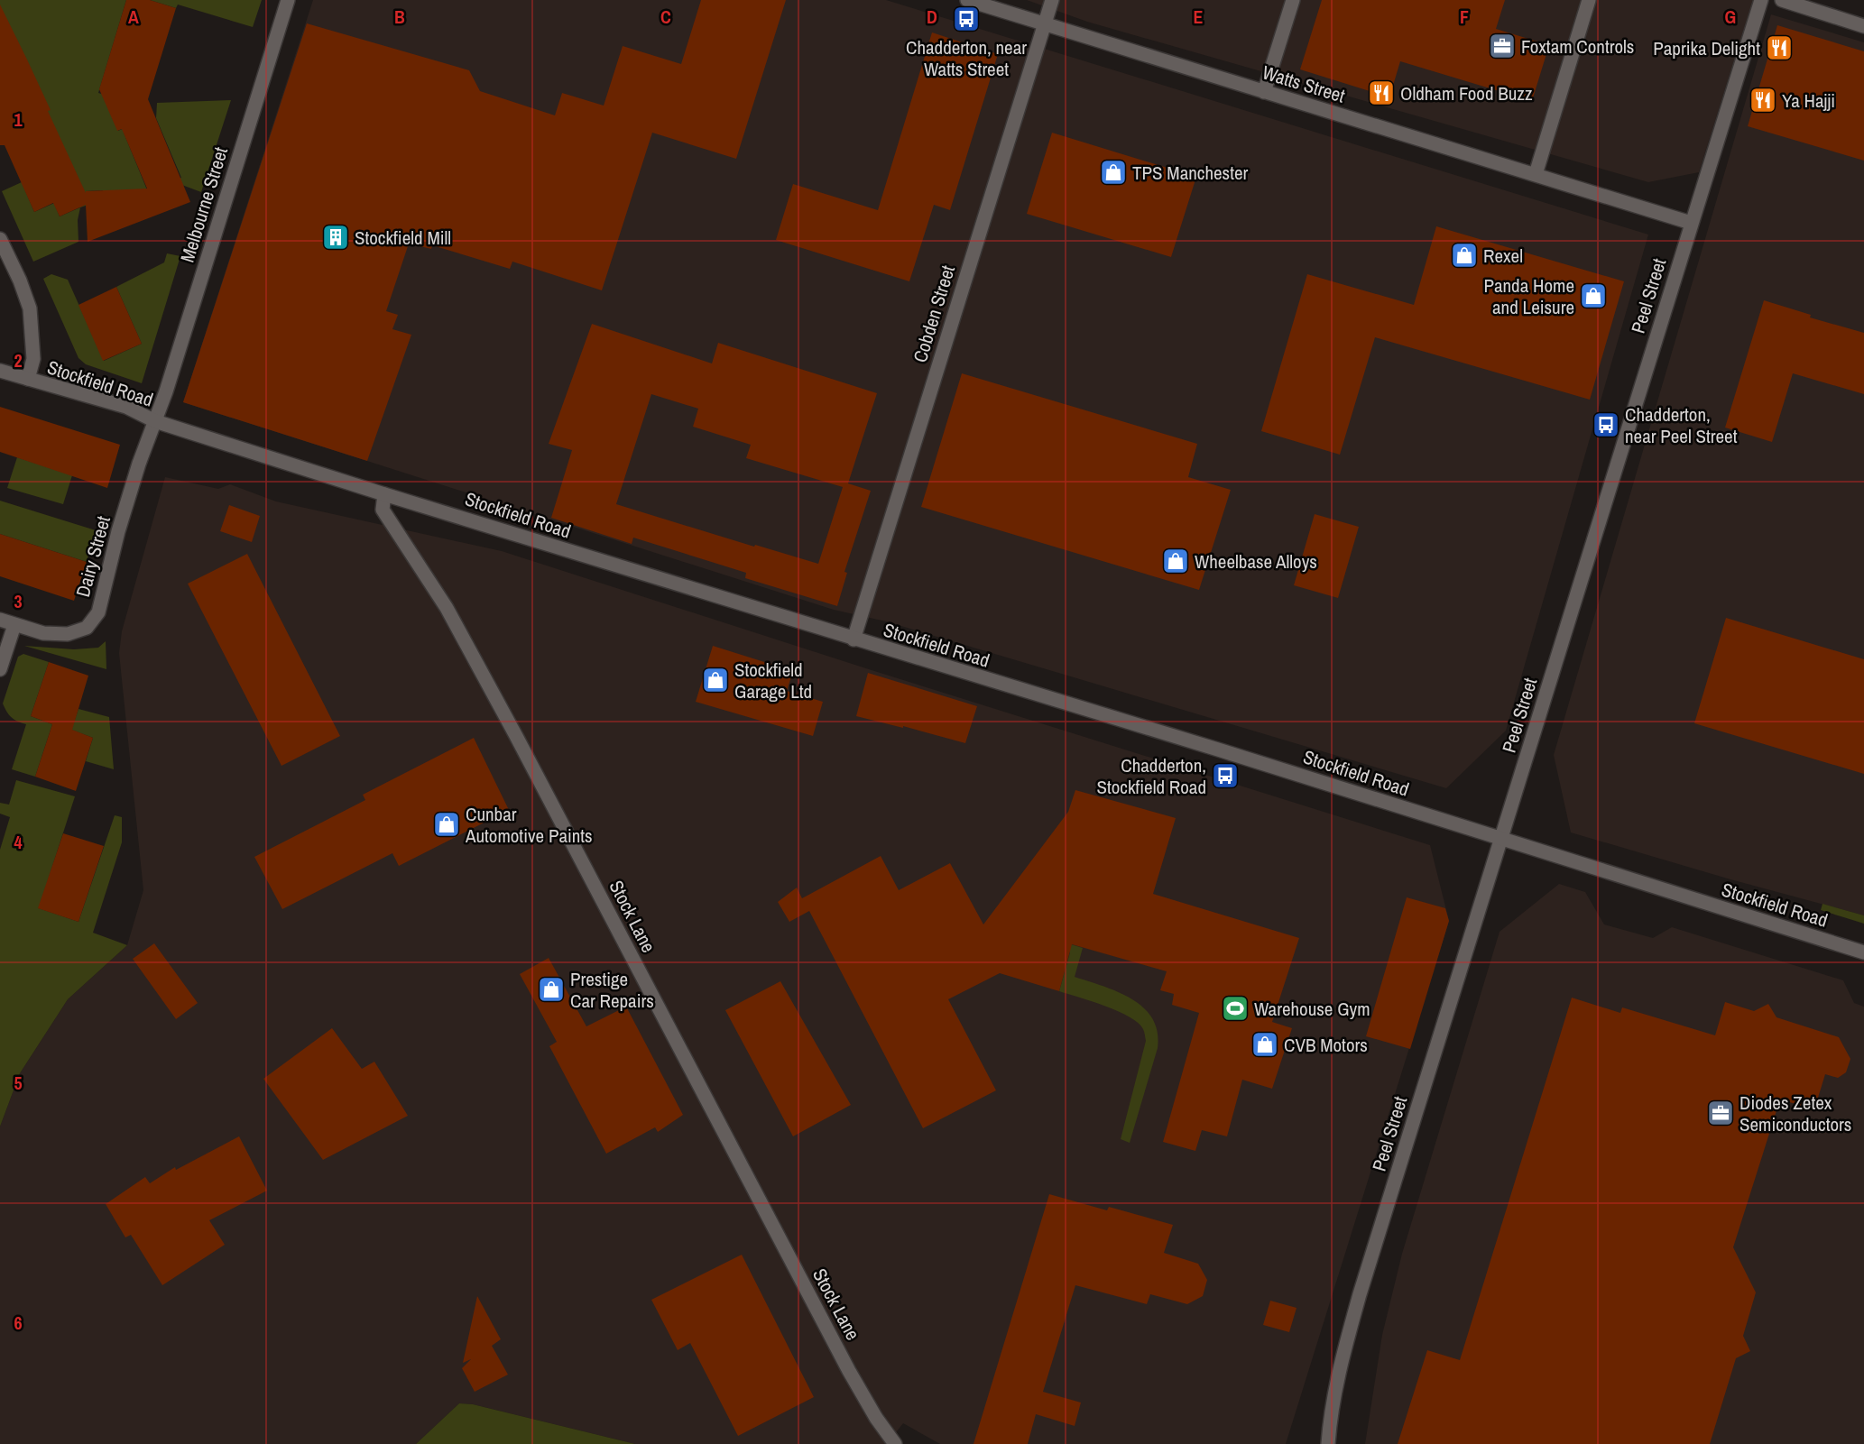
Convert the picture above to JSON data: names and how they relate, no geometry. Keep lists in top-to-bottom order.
{
  "streets": {
    "street": [
      "Watts Street",
      "Melbourne Street",
      "Peel Street",
      "Cobden Street",
      "Stockfield Road",
      "Dairy Street",
      "Stock Lane"
    ]
  },
  "crossings": [
    ["Watts Street", "Peel Street"],
    ["Watts Street", "Cobden Street"],
    ["Melbourne Street", "Stockfield Road"],
    ["Melbourne Street", "Dairy Street"],
    ["Peel Street", "Stockfield Road"],
    ["Cobden Street", "Stockfield Road"],
    ["Stockfield Road", "Dairy Street"],
    ["Stockfield Road", "Stock Lane"]
  ],
  "places": {
    "bus stop": ["Chadderton, near Watts Street", "Chadderton, near Peel Street", "Chadderton, Stockfield Road"],
    "office": ["Foxtam Controls", "Diodes Zetex Semiconductors"],
    "restaurant": ["Paprika Delight", "Oldham Food Buzz", "Ya Hajji"],
    "shop": [
      "TPS Manchester",
      "Rexel",
      "Panda Home and Leisure",
      "Wheelbase Alloys",
      "Stockfield Garage Ltd",
      "Cunbar Automotive Paints",
      "Prestige Car Repairs",
      "CVB Motors"
    ],
    "building": ["Stockfield Mill"],
    "sports": ["Warehouse Gym"]
  },
  "grid": {
    "columns": [
      "A",
      "B",
      "C",
      "D",
      "E",
      "F",
      "G"
    ],
    "rows": [
      "1",
      "2",
      "3",
      "4",
      "5",
      "6"
    ]
  }
}
